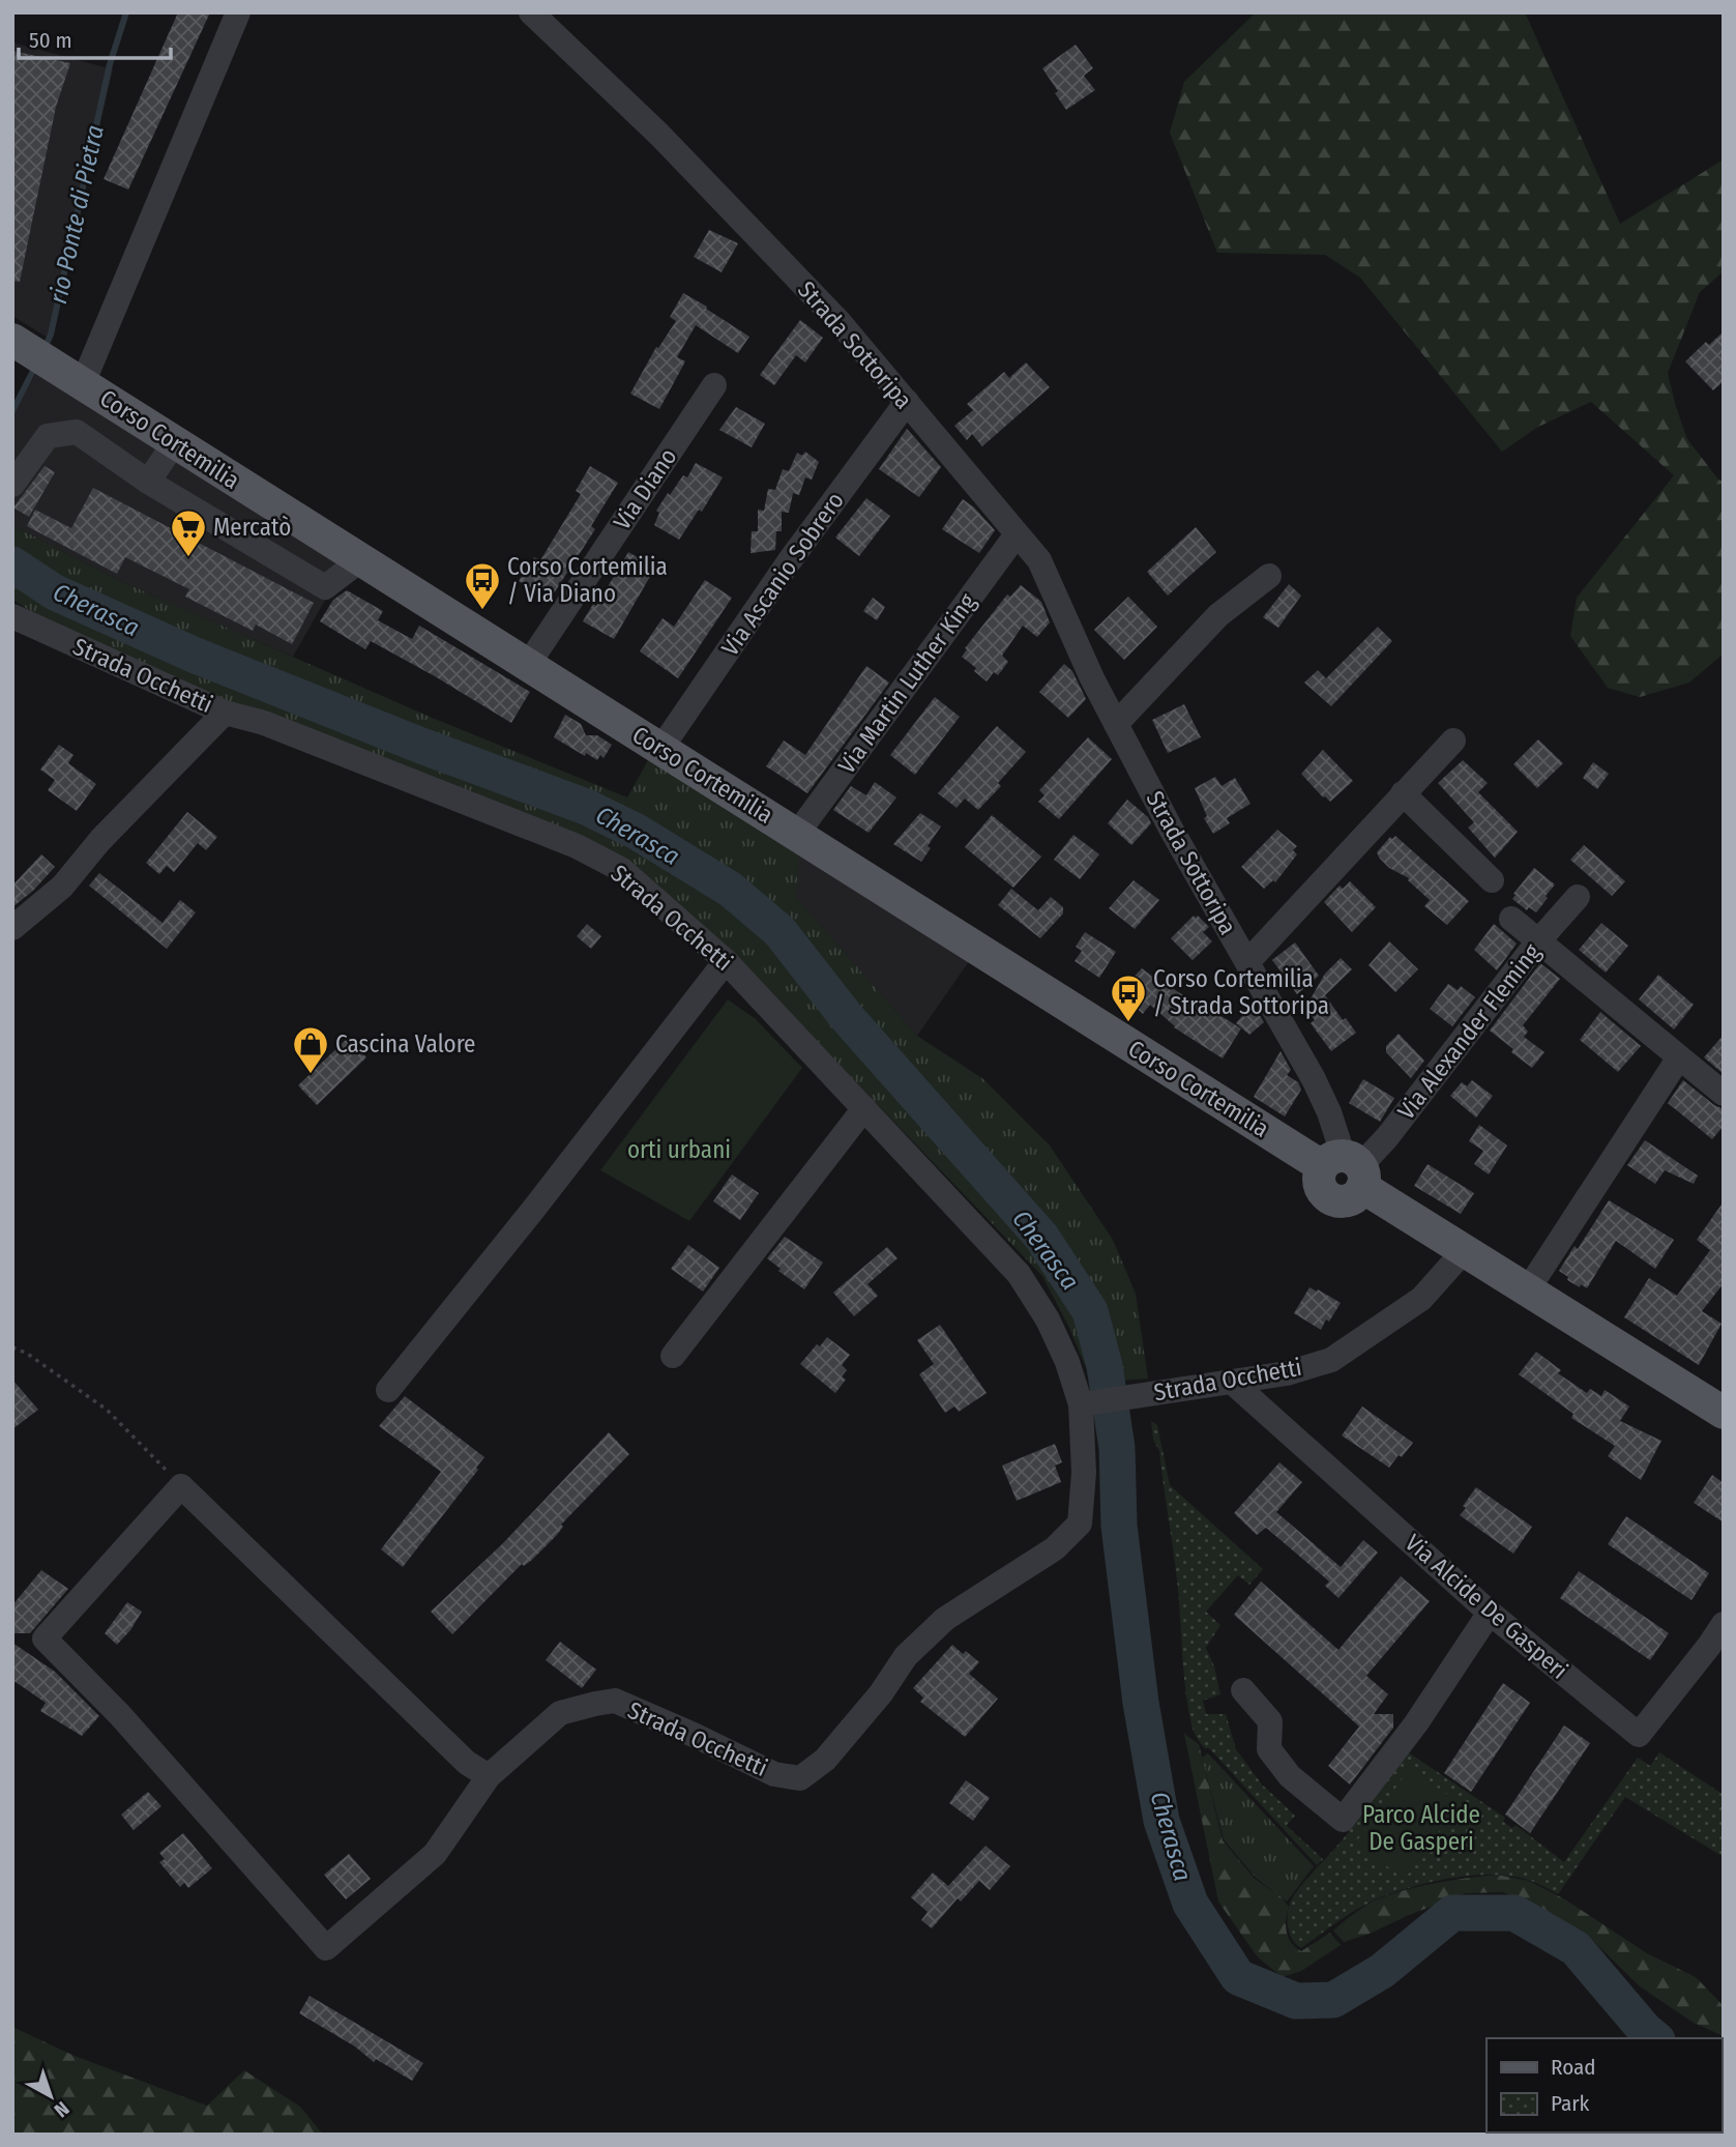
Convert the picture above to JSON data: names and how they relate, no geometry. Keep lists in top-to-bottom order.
{
  "streets": {
    "main road": ["Corso Cortemilia"],
    "street": [
      "Strada Sottoripa",
      "Via Diano",
      "Via Ascanio Sobrero",
      "Strada Occhetti",
      "Via Martin Luther King",
      "Via Alexander Fleming",
      "Via Alcide De Gasperi"
    ]
  },
  "crossings": [
    ["Strada Sottoripa", "Corso Cortemilia"],
    ["Strada Sottoripa", "Via Ascanio Sobrero"],
    ["Strada Sottoripa", "Via Martin Luther King"],
    ["Strada Sottoripa", "Via Alexander Fleming"],
    ["Corso Cortemilia", "Via Diano"],
    ["Corso Cortemilia", "Via Ascanio Sobrero"],
    ["Corso Cortemilia", "Strada Occhetti"],
    ["Corso Cortemilia", "Via Martin Luther King"],
    ["Corso Cortemilia", "Via Alexander Fleming"],
    ["Strada Occhetti", "Via Alcide De Gasperi"]
  ],
  "water": ["rio Ponte di Pietra", "Cherasca"],
  "parks": ["orti urbani", "Parco Alcide De Gasperi"],
  "places": {
    "supermarket": ["Mercatò"],
    "bus stop": ["Corso Cortemilia / Via Diano", "Corso Cortemilia / Strada Sottoripa"],
    "shop": ["Cascina Valore"]
  },
  "legend": ["Road", "Park"],
  "scale_bar": "50 m",
  "north": "bottom right"
}
